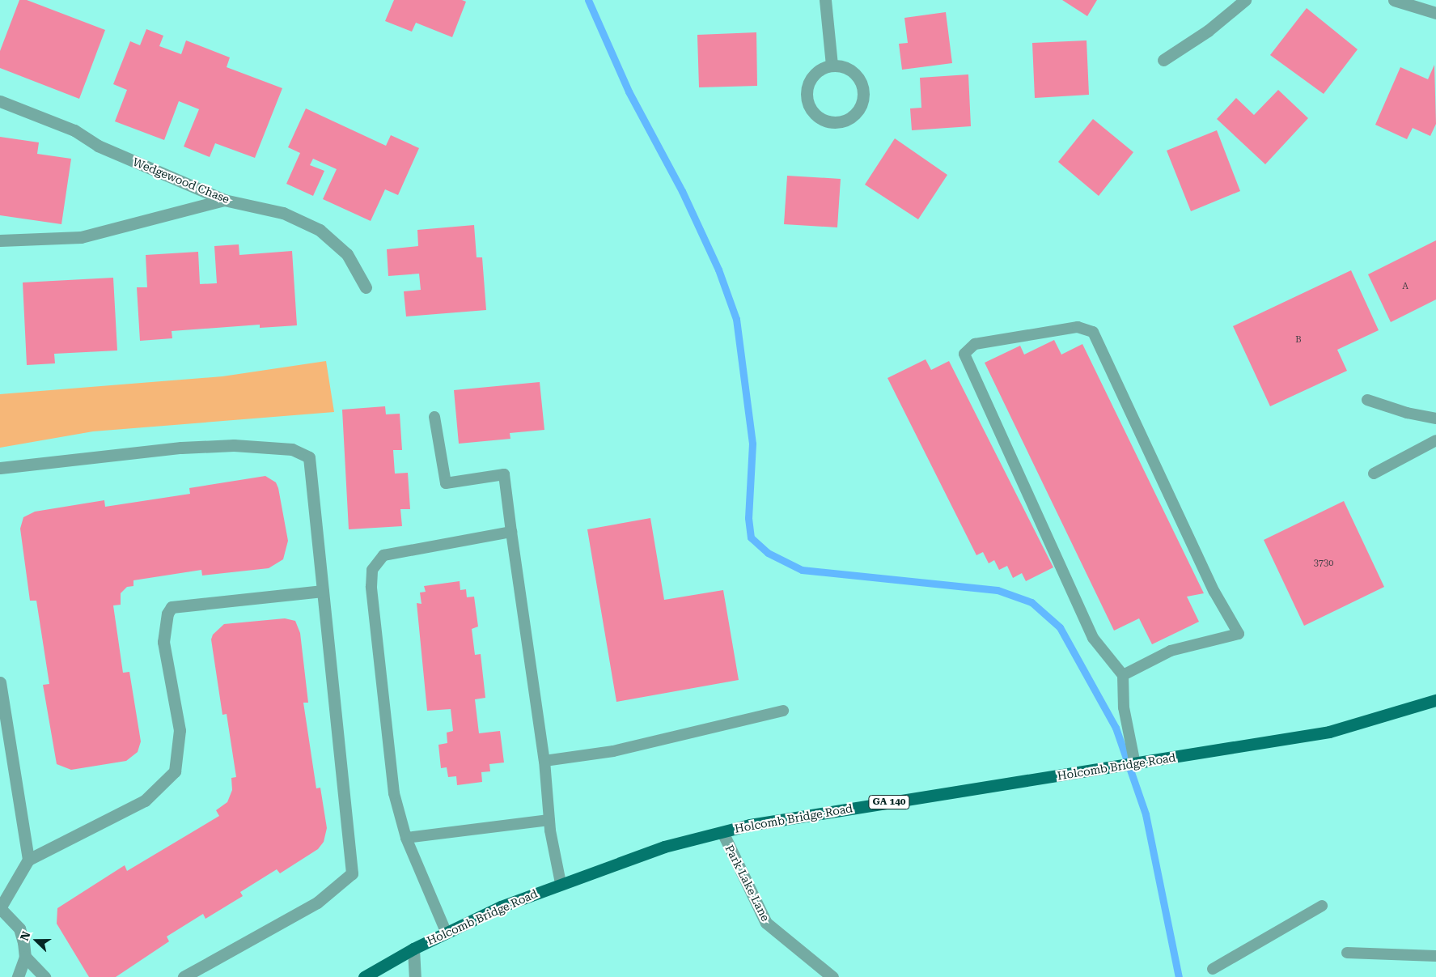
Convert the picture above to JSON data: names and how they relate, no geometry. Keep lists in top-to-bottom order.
{
  "streets": {
    "main road": ["Holcomb Bridge Road", "GA 140"],
    "street": ["Wedgewood Chase", "Park Lake Lane"]
  },
  "crossings": [
    ["Holcomb Bridge Road", "Park Lake Lane"]
  ],
  "house_numbers": ["A", "B", "3730"],
  "north": "left"
}
